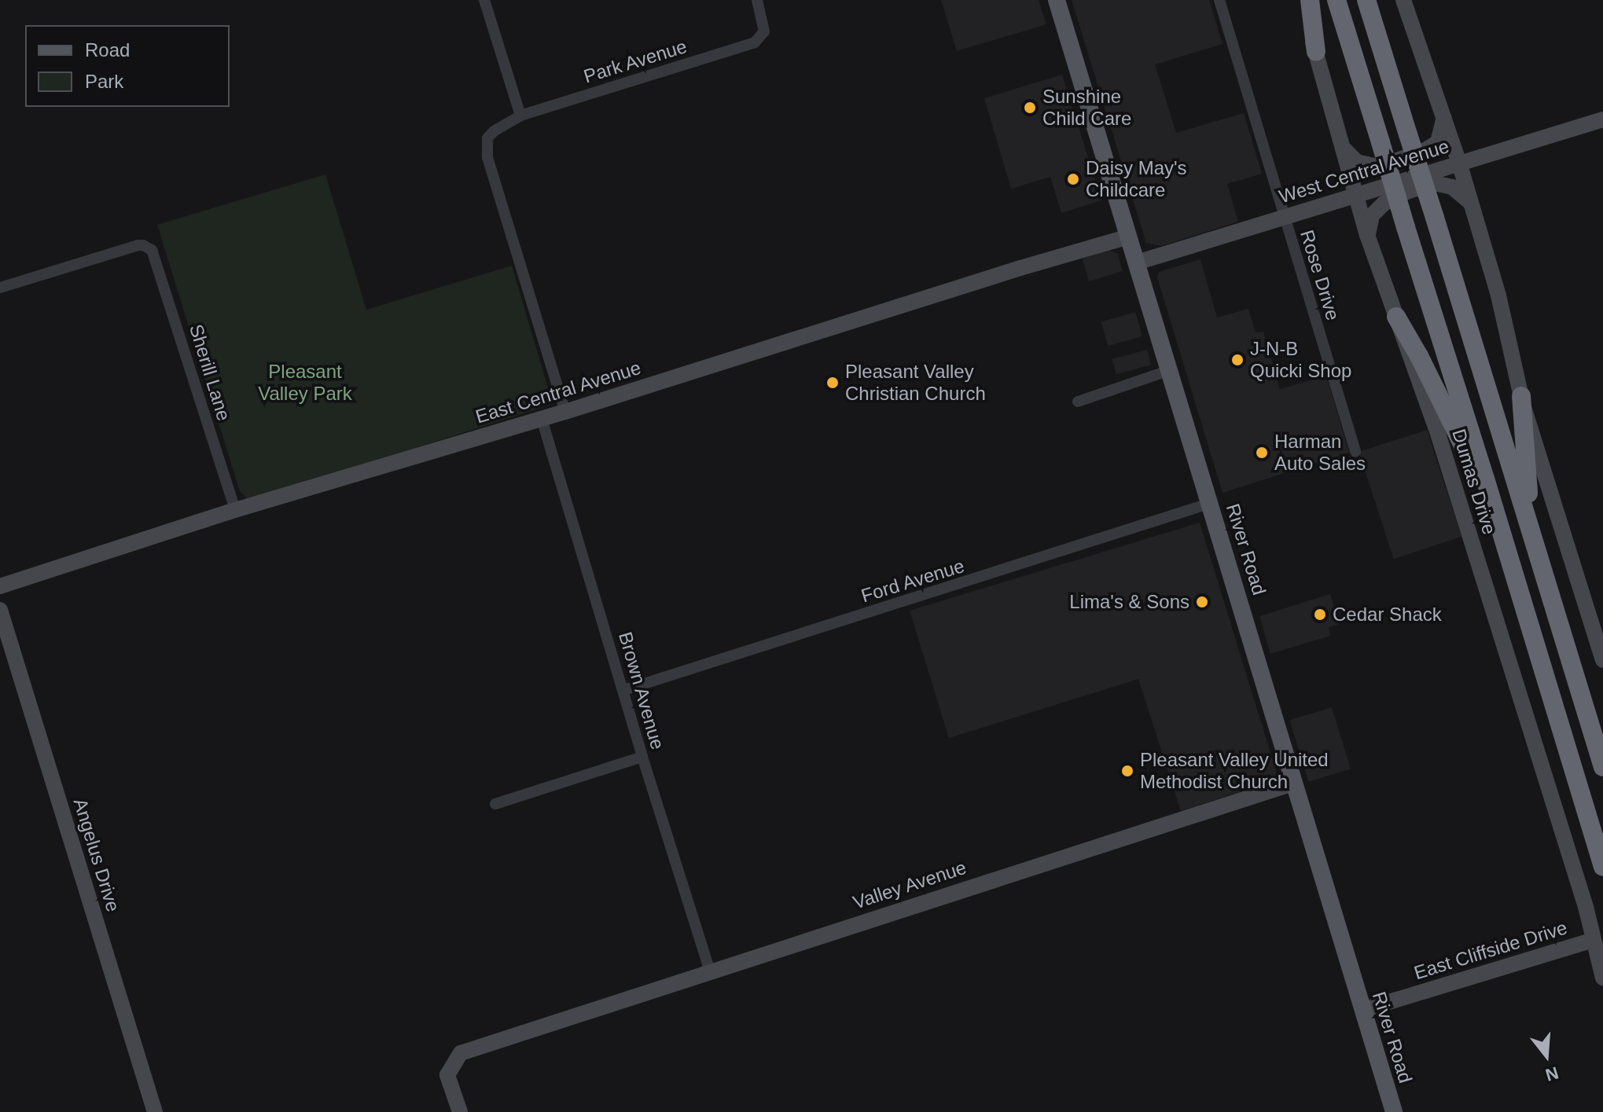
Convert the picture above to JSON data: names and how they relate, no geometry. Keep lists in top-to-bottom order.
{
  "streets": {
    "main road": ["River Road"],
    "street": [
      "Park Avenue",
      "West Central Avenue",
      "Rose Drive",
      "Sherill Lane",
      "East Central Avenue",
      "Dumas Drive",
      "Ford Avenue",
      "Brown Avenue",
      "Angelus Drive",
      "Valley Avenue",
      "East Cliffside Drive"
    ]
  },
  "crossings": [
    ["Park Avenue", "East Central Avenue"],
    ["West Central Avenue", "Rose Drive"],
    ["West Central Avenue", "Dumas Drive"],
    ["West Central Avenue", "River Road"],
    ["Sherill Lane", "East Central Avenue"],
    ["East Central Avenue", "River Road"],
    ["East Central Avenue", "Brown Avenue"],
    ["Dumas Drive", "East Cliffside Drive"],
    ["River Road", "Ford Avenue"],
    ["River Road", "Valley Avenue"],
    ["River Road", "East Cliffside Drive"],
    ["Ford Avenue", "Brown Avenue"],
    ["Brown Avenue", "Valley Avenue"]
  ],
  "parks": ["Pleasant Valley Park"],
  "places": [
    "Sunshine Child Care",
    "Daisy May's Childcare",
    "J-N-B Quicki Shop",
    "Pleasant Valley Christian Church",
    "Harman Auto Sales",
    "Lima's & Sons",
    "Cedar Shack",
    "Pleasant Valley United Methodist Church"
  ],
  "legend": ["Road", "Park"],
  "north": "bottom"
}
